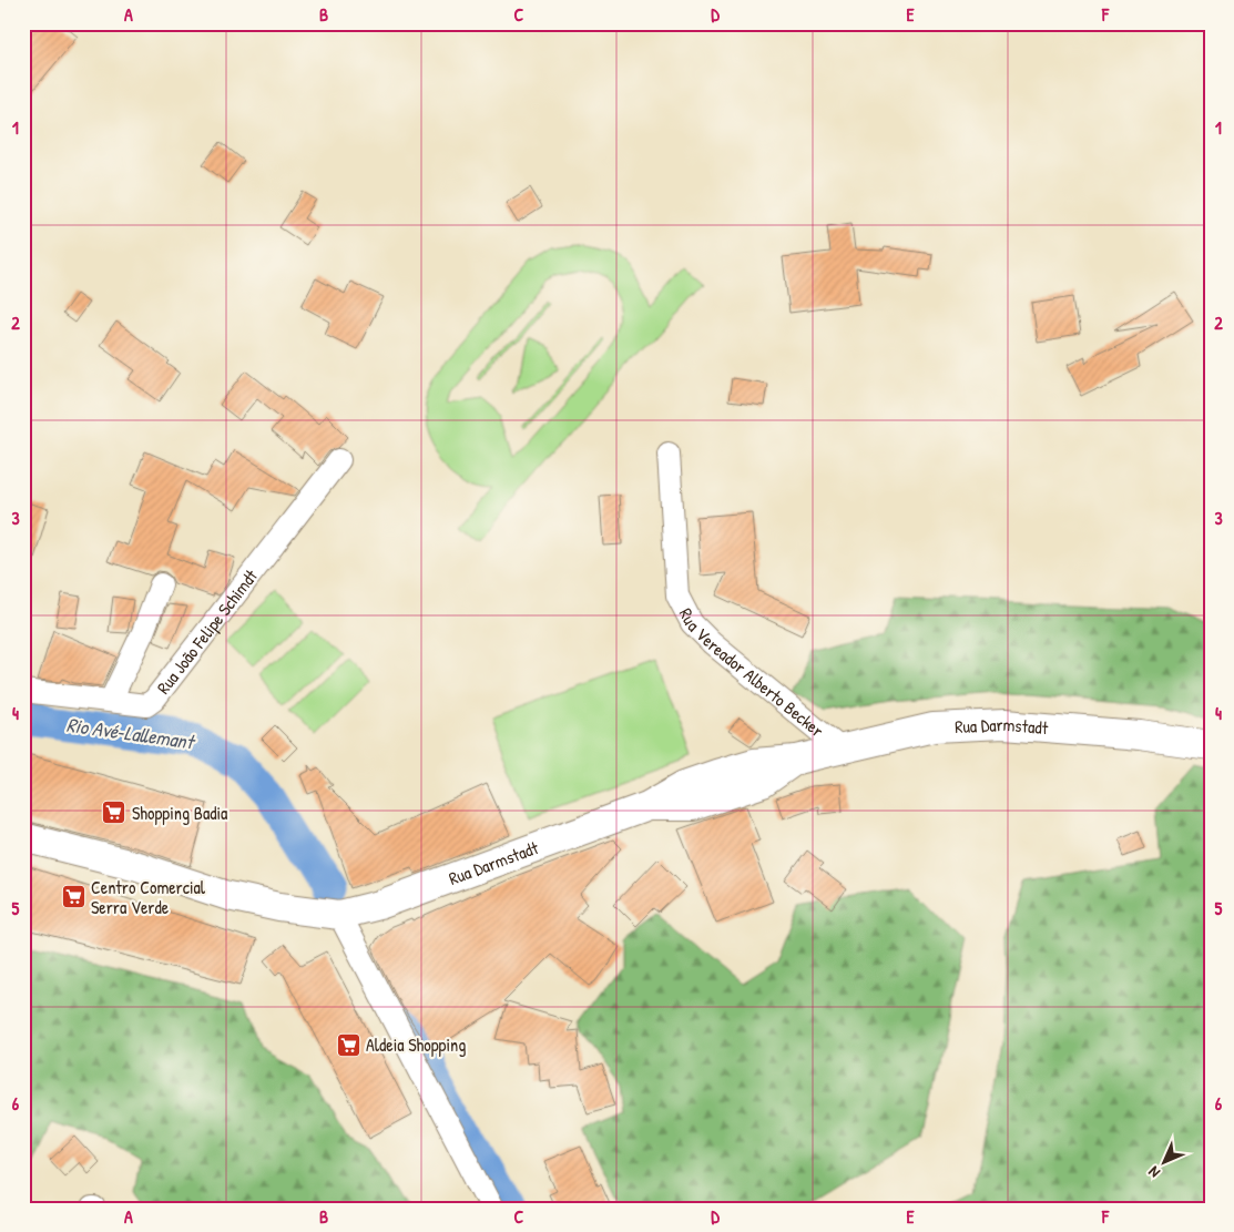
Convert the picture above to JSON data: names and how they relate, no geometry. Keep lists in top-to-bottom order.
{
  "streets": {
    "main road": ["Rua Darmstadt"],
    "street": ["Rua João Felipe Schimdt", "Rua Vereador Alberto Becker"]
  },
  "crossings": [
    ["Rua Vereador Alberto Becker", "Rua Darmstadt"]
  ],
  "water": ["Rio Avé‐Lallemant"],
  "places": {
    "supermarket": ["Shopping Badia", "Centro Comercial Serra Verde", "Aldeia Shopping"]
  },
  "north": "bottom left",
  "grid": {
    "columns": [
      "A",
      "B",
      "C",
      "D",
      "E",
      "F"
    ],
    "rows": [
      "1",
      "2",
      "3",
      "4",
      "5",
      "6"
    ]
  }
}
